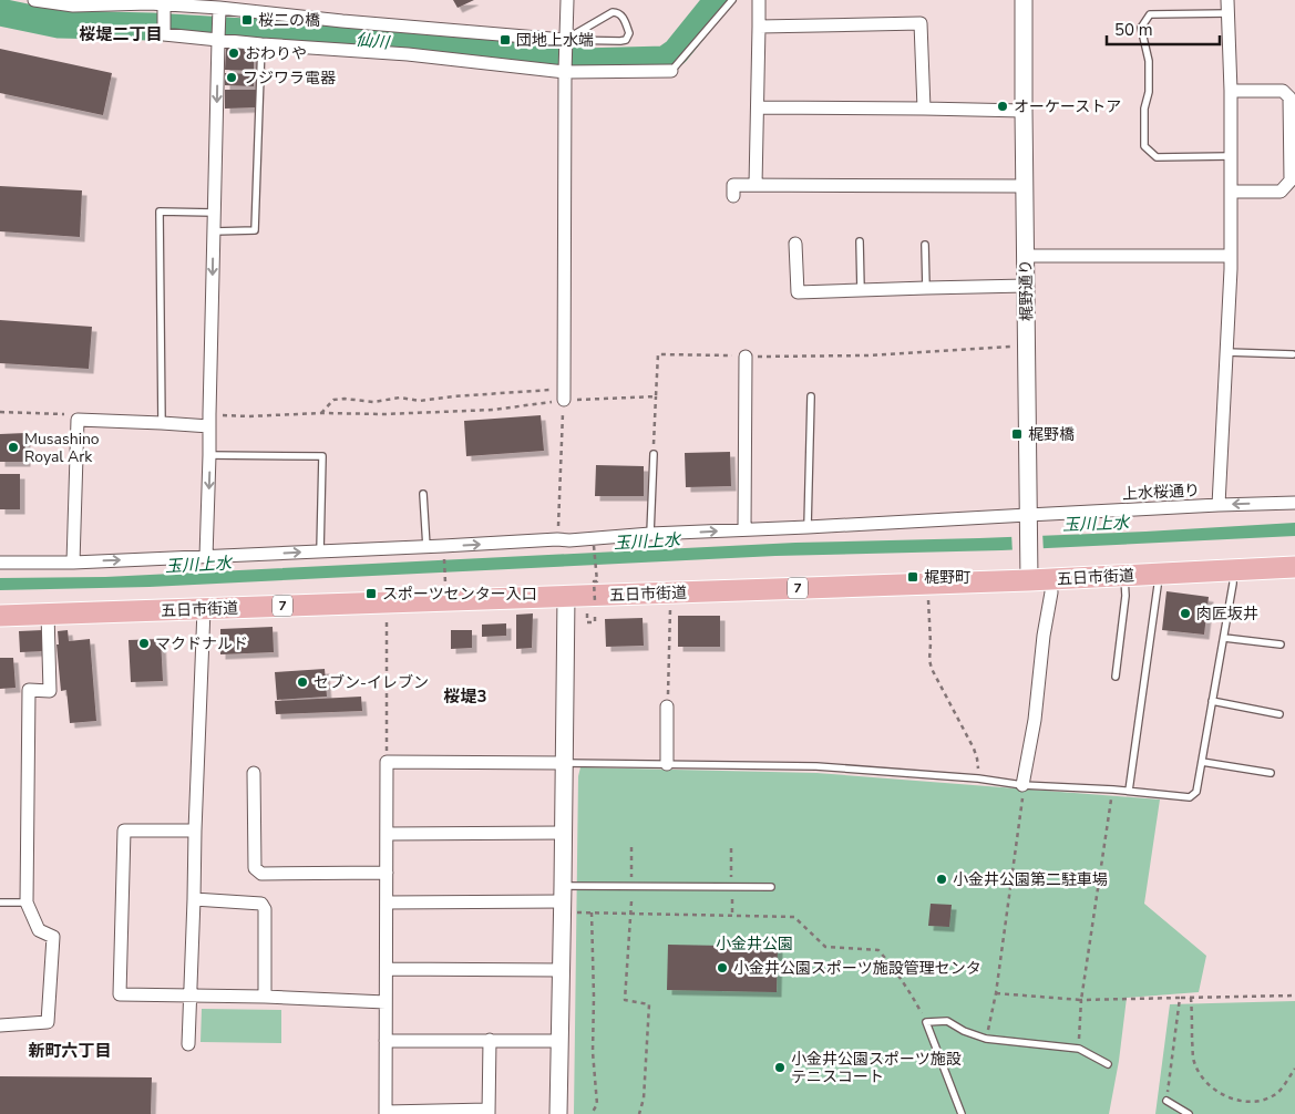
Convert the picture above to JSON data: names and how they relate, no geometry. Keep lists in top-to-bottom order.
{
  "streets": {
    "main road": ["五日市街道", "7"],
    "street": ["梶野通り", "上水桜通り"]
  },
  "crossings": [
    ["梶野通り", "上水桜通り"],
    ["梶野通り", "五日市街道"]
  ],
  "districts": ["桜堤二丁目", "桜堤3", "新町六丁目"],
  "water": ["仙川", "玉川上水"],
  "parks": ["小金井公園"],
  "places": {
    "transit": [
      "桜二の橋",
      "団地上水端",
      "梶野橋",
      "梶野町",
      "スポーツセンター入口"
    ],
    "other": [
      "おわりや",
      "フジワラ電器",
      "オーケーストア",
      "Musashino Royal Ark",
      "肉匠坂井",
      "マクドナルド",
      "セブン-イレブン",
      "小金井公園第二駐車場",
      "小金井公園スポーツ施設管理センタ",
      "小金井公園スポーツ施設 テニスコート"
    ]
  },
  "scale_bar": "50 m"
}
